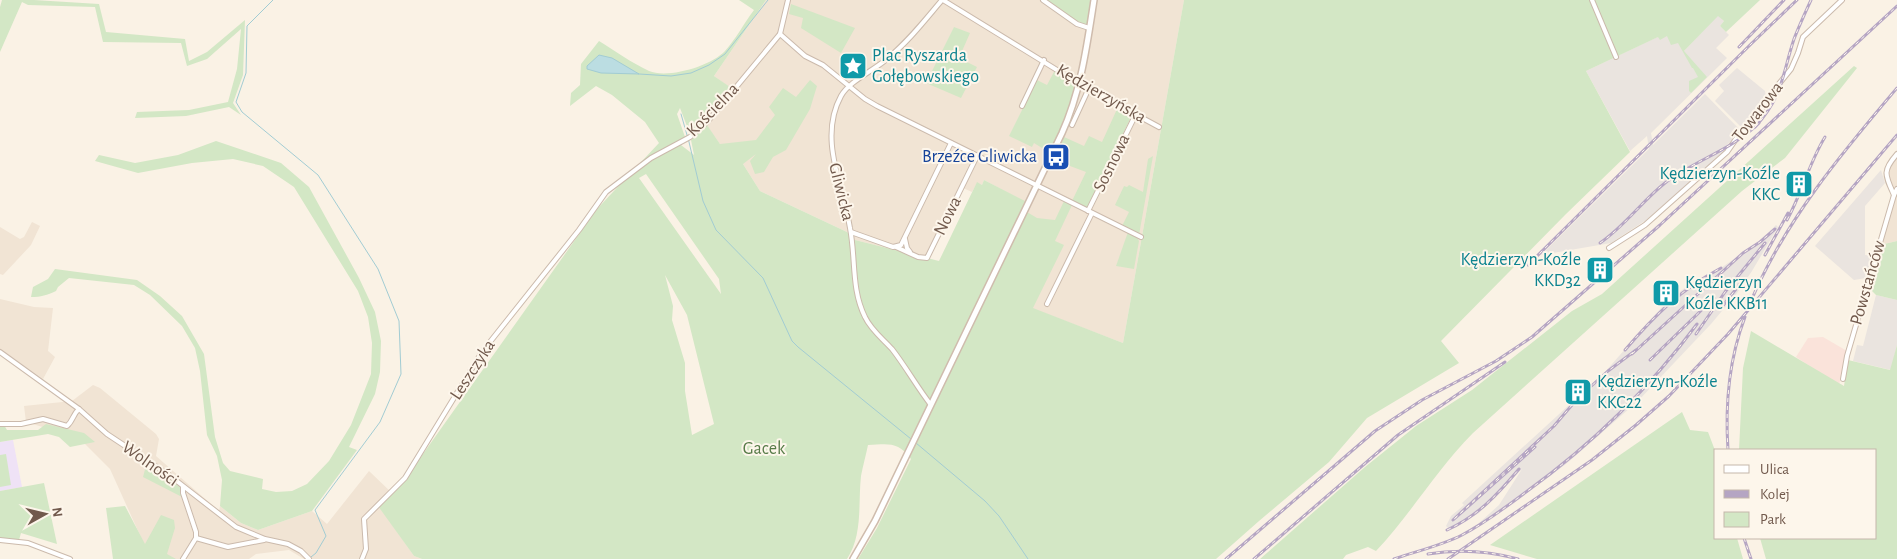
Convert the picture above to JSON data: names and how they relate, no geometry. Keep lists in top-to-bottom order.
{
  "streets": {
    "street": [
      "Kędzierzyńska",
      "Kościelna",
      "Towarowa",
      "Sosnowa",
      "Gliwicka",
      "Nowa",
      "Powstańców",
      "Leszczyka",
      "Wolności"
    ]
  },
  "crossings": [
    ["Kędzierzyńska", "Sosnowa"],
    ["Kędzierzyńska", "Gliwicka"],
    ["Kościelna", "Leszczyka"],
    ["Gliwicka", "Nowa"]
  ],
  "parks": ["Gacek"],
  "places": {
    "place": ["Plac Ryszarda Gołębowskiego"],
    "bus stop": ["Brzeźce Gliwicka"],
    "building": [
      "Kędzierzyn-Koźle KKC",
      "Kędzierzyn-Koźle KKD32",
      "Kędzierzyn Koźle KKB11",
      "Kędzierzyn-Koźle KKC22"
    ]
  },
  "legend": ["Ulica", "Kolej", "Park"],
  "north": "right"
}
